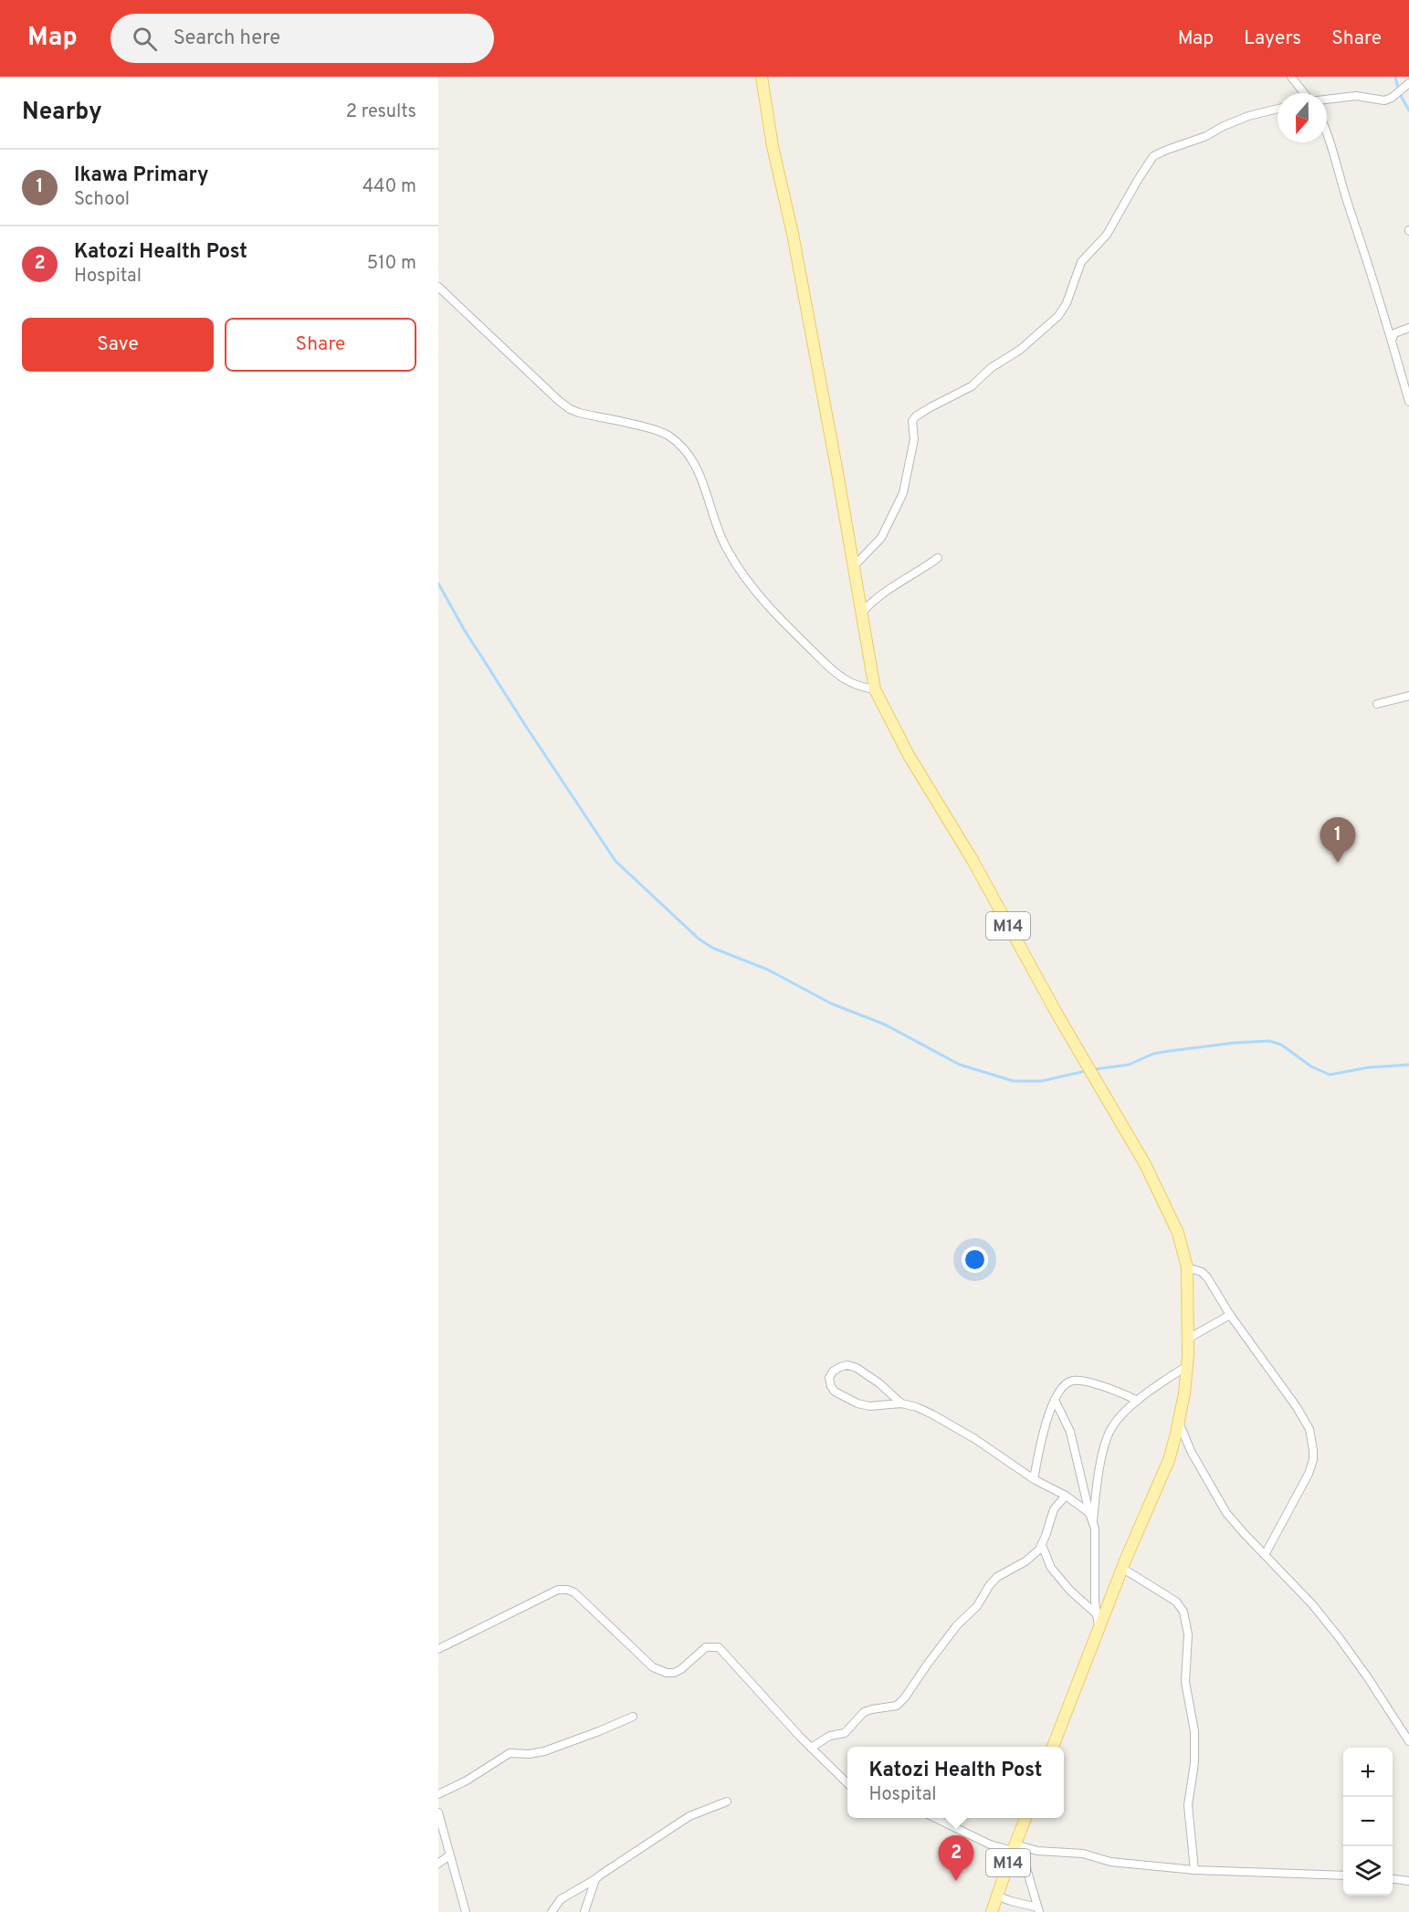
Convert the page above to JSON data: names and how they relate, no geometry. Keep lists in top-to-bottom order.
{
  "streets": {
    "main road": ["M14"]
  },
  "north": "bottom",
  "page": {
    "header": "Map",
    "search": "Search here",
    "nav": ["Map", "Layers", "Share"],
    "heading": ["Nearby", "2 results"],
    "list": [
      {
        "mark": "1",
        "name": "Ikawa Primary",
        "note": "School",
        "value": "440 m"
      },
      {
        "mark": "2",
        "name": "Katozi Health Post",
        "note": "Hospital",
        "value": "510 m"
      }
    ],
    "buttons": ["Save", "Share"],
    "pins": ["1", "2"],
    "popup": ["Katozi Health Post", "Hospital"],
    "map_buttons": ["+", "−"]
  }
}
